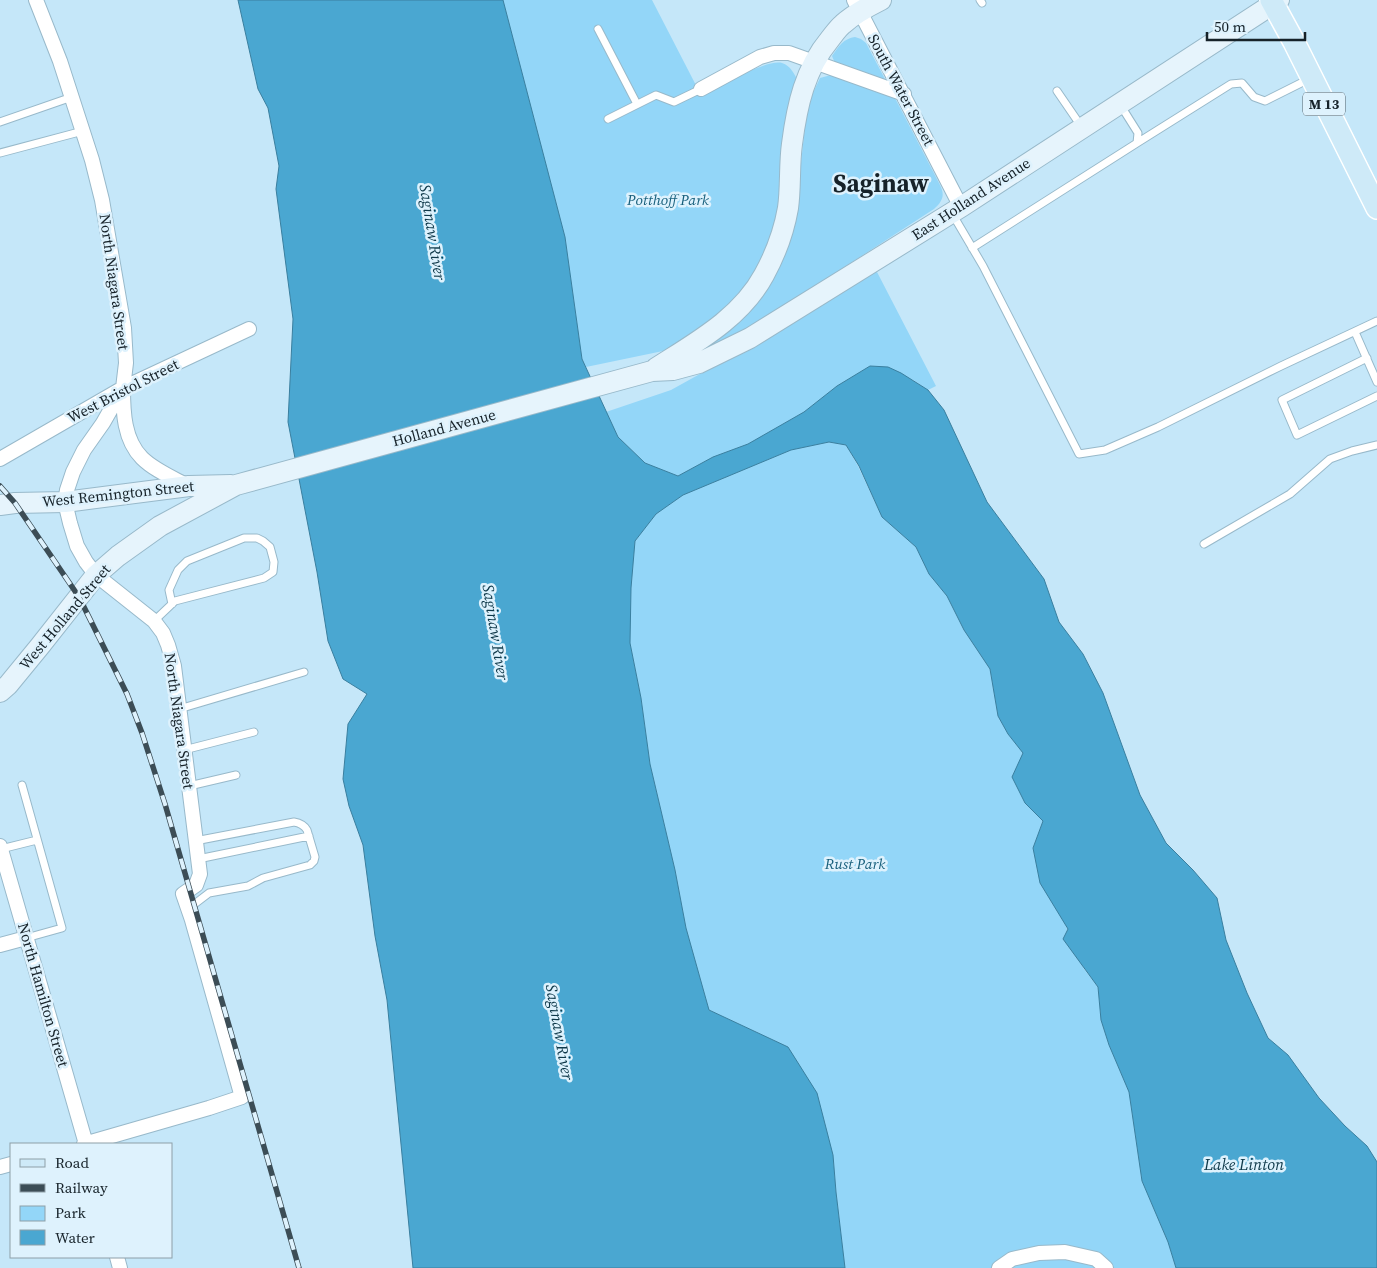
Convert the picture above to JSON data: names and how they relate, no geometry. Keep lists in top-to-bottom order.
{
  "streets": {
    "main road": [
      "M 13",
      "East Holland Avenue",
      "Holland Avenue",
      "West Remington Street",
      "West Holland Street"
    ],
    "street": [
      "South Water Street",
      "North Niagara Street",
      "West Bristol Street",
      "North Hamilton Street"
    ]
  },
  "crossings": [
    ["South Water Street", "East Holland Avenue"],
    ["M 13", "East Holland Avenue"],
    ["East Holland Avenue", "Holland Avenue"],
    ["North Niagara Street", "West Bristol Street"],
    ["North Niagara Street", "West Remington Street"],
    ["North Niagara Street", "West Holland Street"],
    ["Holland Avenue", "West Remington Street"],
    ["Holland Avenue", "West Holland Street"],
    ["West Remington Street", "West Holland Street"]
  ],
  "districts": ["Saginaw"],
  "water": ["Saginaw River", "Lake Linton"],
  "parks": ["Potthoff Park", "Rust Park"],
  "legend": [
    "Road",
    "Railway",
    "Park",
    "Water"
  ],
  "scale_bar": "50 m"
}
